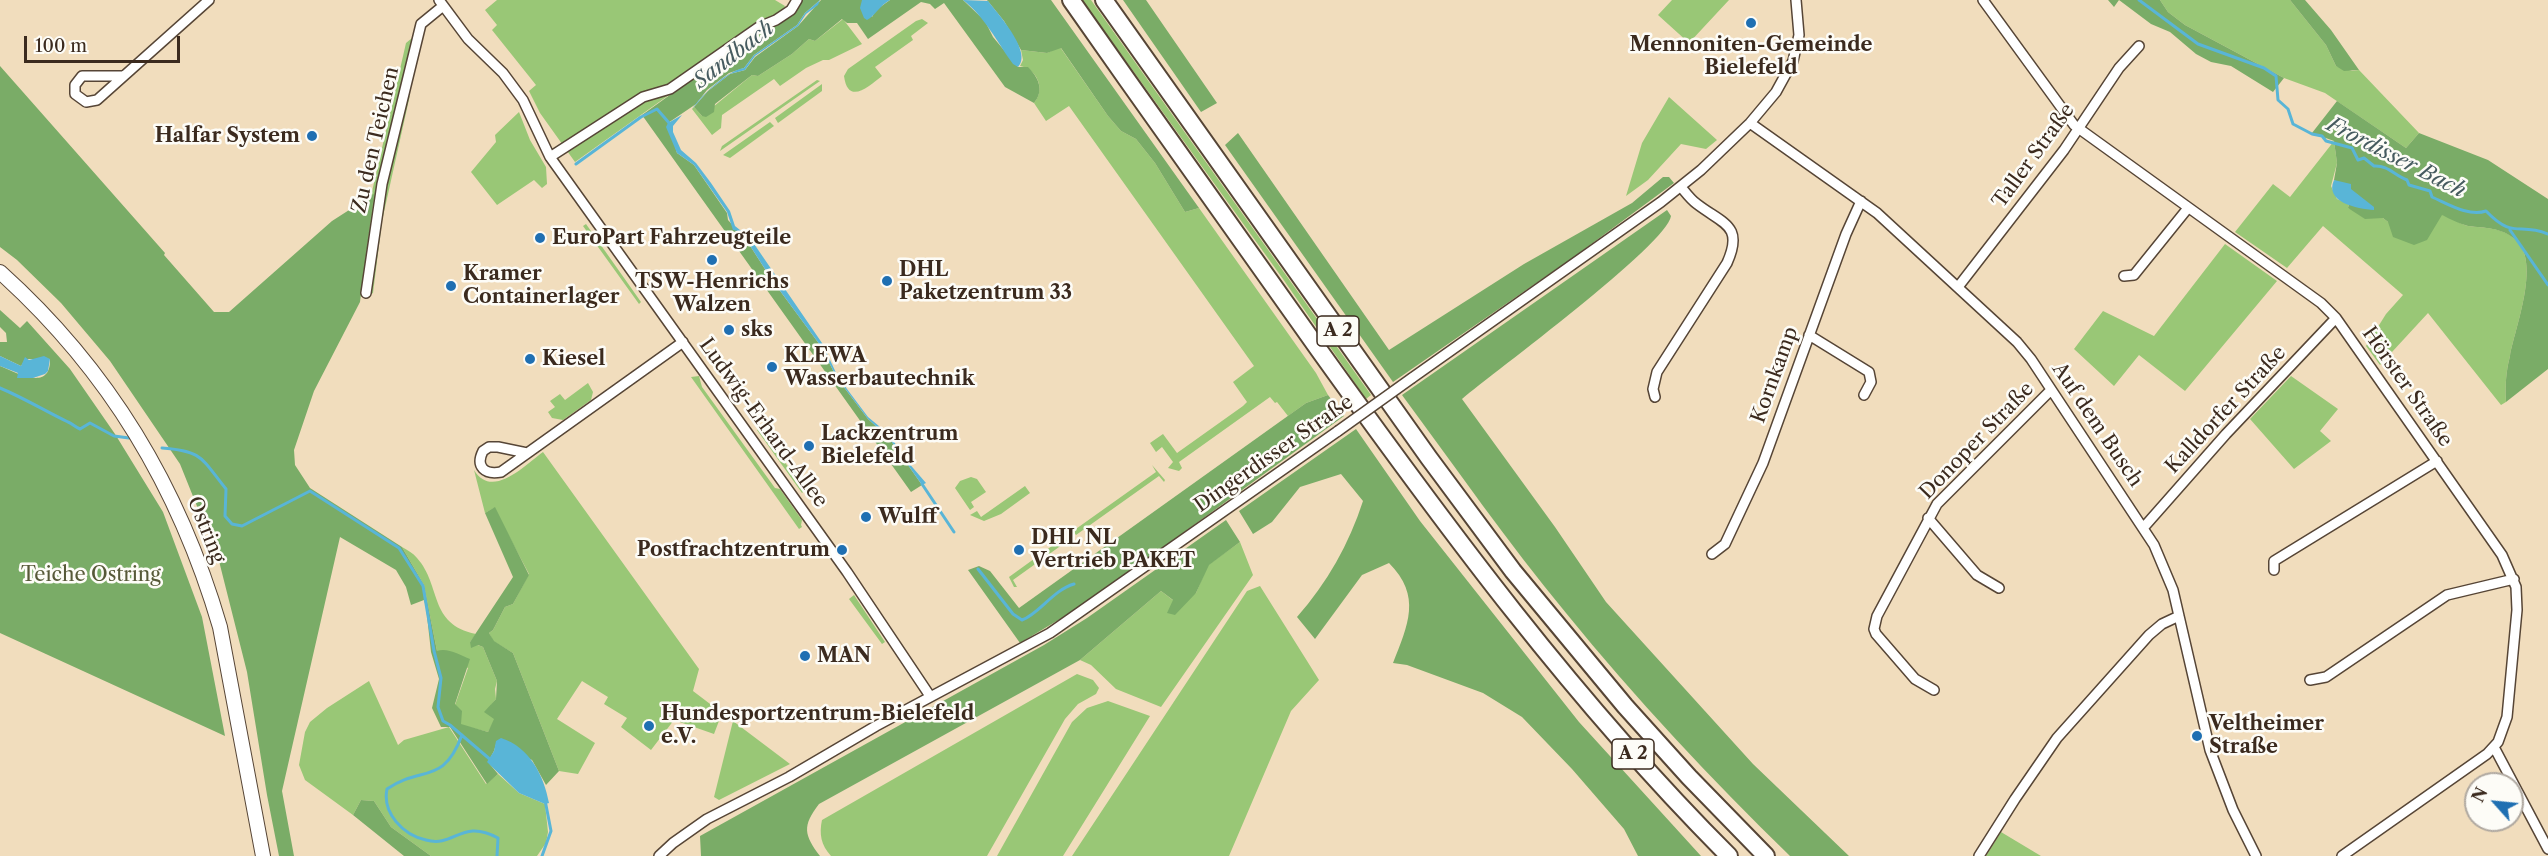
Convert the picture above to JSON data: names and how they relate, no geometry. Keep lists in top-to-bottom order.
{
  "streets": {
    "highway": ["A 2"],
    "main road": ["Ostring"],
    "street": [
      "Zu den Teichen",
      "Taller Straße",
      "Kornkamp",
      "Hörster Straße",
      "Kalldorfer Straße",
      "Ludwig-Erhard-Allee",
      "Auf dem Busch",
      "Donoper Straße",
      "Dingerdisser Straße"
    ]
  },
  "crossings": [
    ["Zu den Teichen", "Ludwig-Erhard-Allee"],
    ["Taller Straße", "Hörster Straße"],
    ["Taller Straße", "Auf dem Busch"],
    ["Kornkamp", "Auf dem Busch"],
    ["Hörster Straße", "Kalldorfer Straße"],
    ["Kalldorfer Straße", "Auf dem Busch"],
    ["Ludwig-Erhard-Allee", "Dingerdisser Straße"],
    ["Auf dem Busch", "Donoper Straße"],
    ["Auf dem Busch", "Dingerdisser Straße"]
  ],
  "water": ["Sandbach", "Frordisser Bach"],
  "parks": ["Teiche Ostring"],
  "places": [
    "Mennoniten-Gemeinde Bielefeld",
    "Halfar System",
    "EuroPart Fahrzeugteile",
    "TSW-Henrichs Walzen",
    "DHL Paketzentrum 33",
    "Kramer Containerlager",
    "sks",
    "Kiesel",
    "KLEWA Wasserbautechnik",
    "Lackzentrum Bielefeld",
    "Wulff",
    "Postfrachtzentrum",
    "DHL NL Vertrieb PAKET",
    "MAN",
    "Hundesportzentrum-Bielefeld e.V.",
    "Veltheimer Straße"
  ],
  "scale_bar": "100 m",
  "north": "top left"
}
